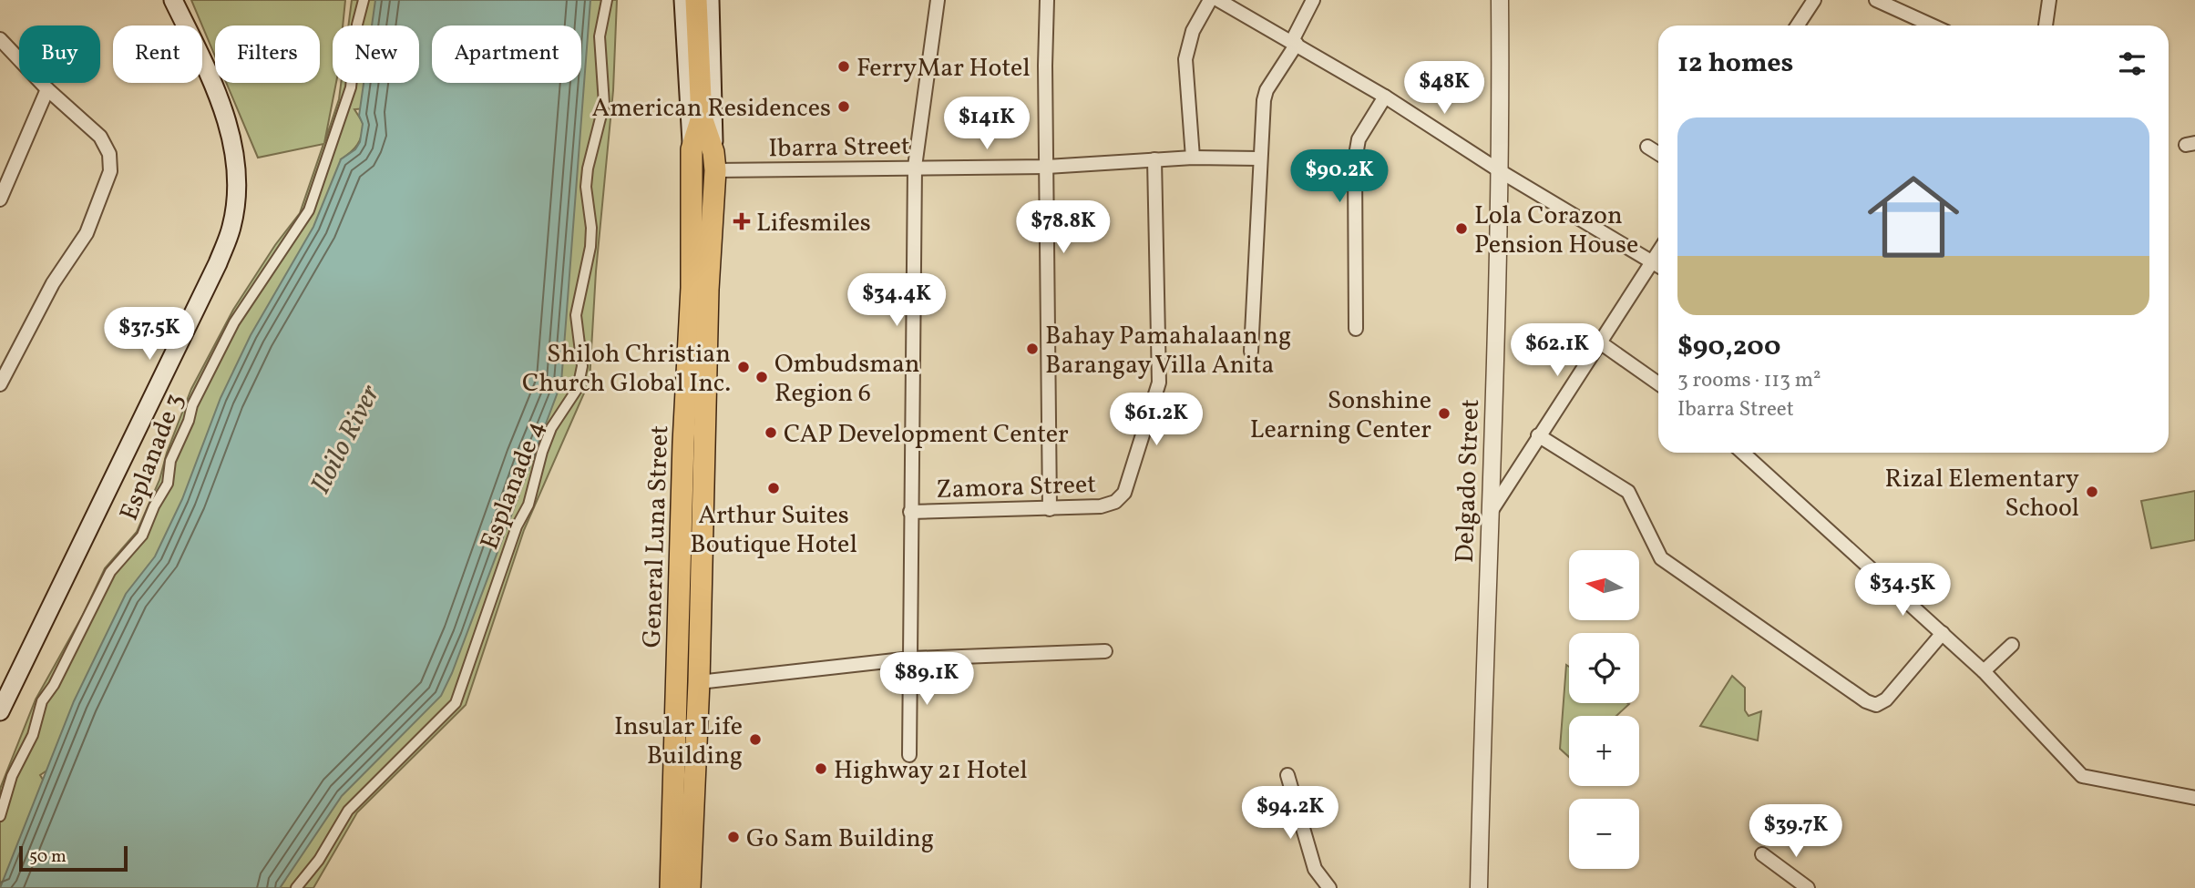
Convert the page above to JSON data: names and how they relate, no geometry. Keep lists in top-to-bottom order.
{
  "streets": {
    "highway": ["General Luna Street"],
    "street": [
      "Ibarra Street",
      "Esplanade 3",
      "Delgado Street",
      "Esplanade 4",
      "Zamora Street"
    ]
  },
  "crossings": [
    ["Ibarra Street", "Zamora Street"],
    ["Ibarra Street", "General Luna Street"]
  ],
  "water": ["Iloilo River"],
  "places": {
    "other": [
      "FerryMar Hotel",
      "American Residences",
      "Lola Corazon Pension House",
      "Bahay Pamahalaan ng Barangay Villa Anita",
      "Shiloh Christian Church Global Inc.",
      "Ombudsman Region 6",
      "Sonshine Learning Center",
      "CAP Development Center",
      "Arthur Suites Boutique Hotel",
      "Rizal Elementary School",
      "Insular Life Building",
      "Highway 21 Hotel",
      "Go Sam Building"
    ],
    "health": ["Lifesmiles"]
  },
  "scale_bar": "50 m",
  "north": "left",
  "page": {
    "chip": [
      "Buy",
      "Rent",
      "Filters",
      "New",
      "Apartment"
    ],
    "heading": "12 homes",
    "price": [
      "$48K",
      "$141K",
      "$90.2K",
      "$78.8K",
      "$34.4K",
      "$37.5K",
      "$62.1K",
      "$61.2K",
      "$34.5K",
      "$89.1K",
      "$94.2K",
      "$39.7K"
    ],
    "list": [
      {
        "name": "$90,200",
        "note": "3 rooms · 113 m² · Ibarra Street"
      }
    ],
    "map_buttons": ["+", "−"],
    "scale": "50 m"
  }
}
